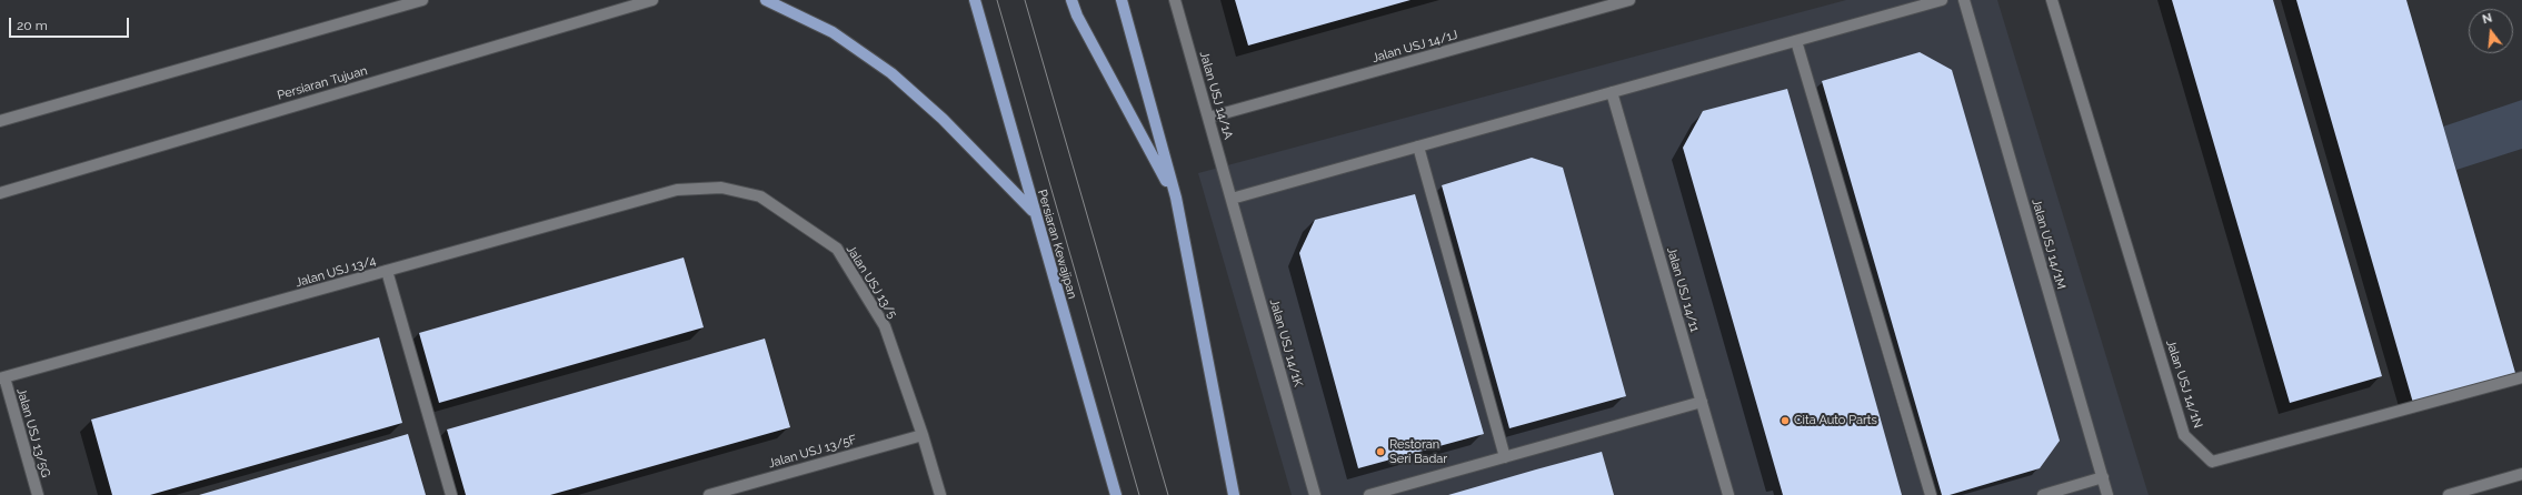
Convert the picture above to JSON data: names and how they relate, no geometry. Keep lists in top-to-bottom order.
{
  "streets": {
    "main road": ["Persiaran Kewajipan"],
    "street": [
      "Jalan USJ 14/1J",
      "Persiaran Tujuan",
      "Jalan USJ 14/1A",
      "Jalan USJ 14/1M",
      "Jalan USJ 13/4",
      "Jalan USJ 13/5",
      "Jalan USJ 14/11",
      "Jalan USJ 14/1K",
      "Jalan USJ 14/1N",
      "Jalan USJ 13/5G",
      "Jalan USJ 13/5F"
    ]
  },
  "crossings": [
    ["Jalan USJ 14/1J", "Jalan USJ 14/1A"],
    ["Jalan USJ 14/1A", "Jalan USJ 14/1K"],
    ["Jalan USJ 13/4", "Jalan USJ 13/5"],
    ["Jalan USJ 13/4", "Jalan USJ 13/5G"],
    ["Jalan USJ 13/5", "Jalan USJ 13/5F"]
  ],
  "places": ["Cita Auto Parts", "Restoran Seri Badar"],
  "scale_bar": "20 m",
  "north": "top"
}
